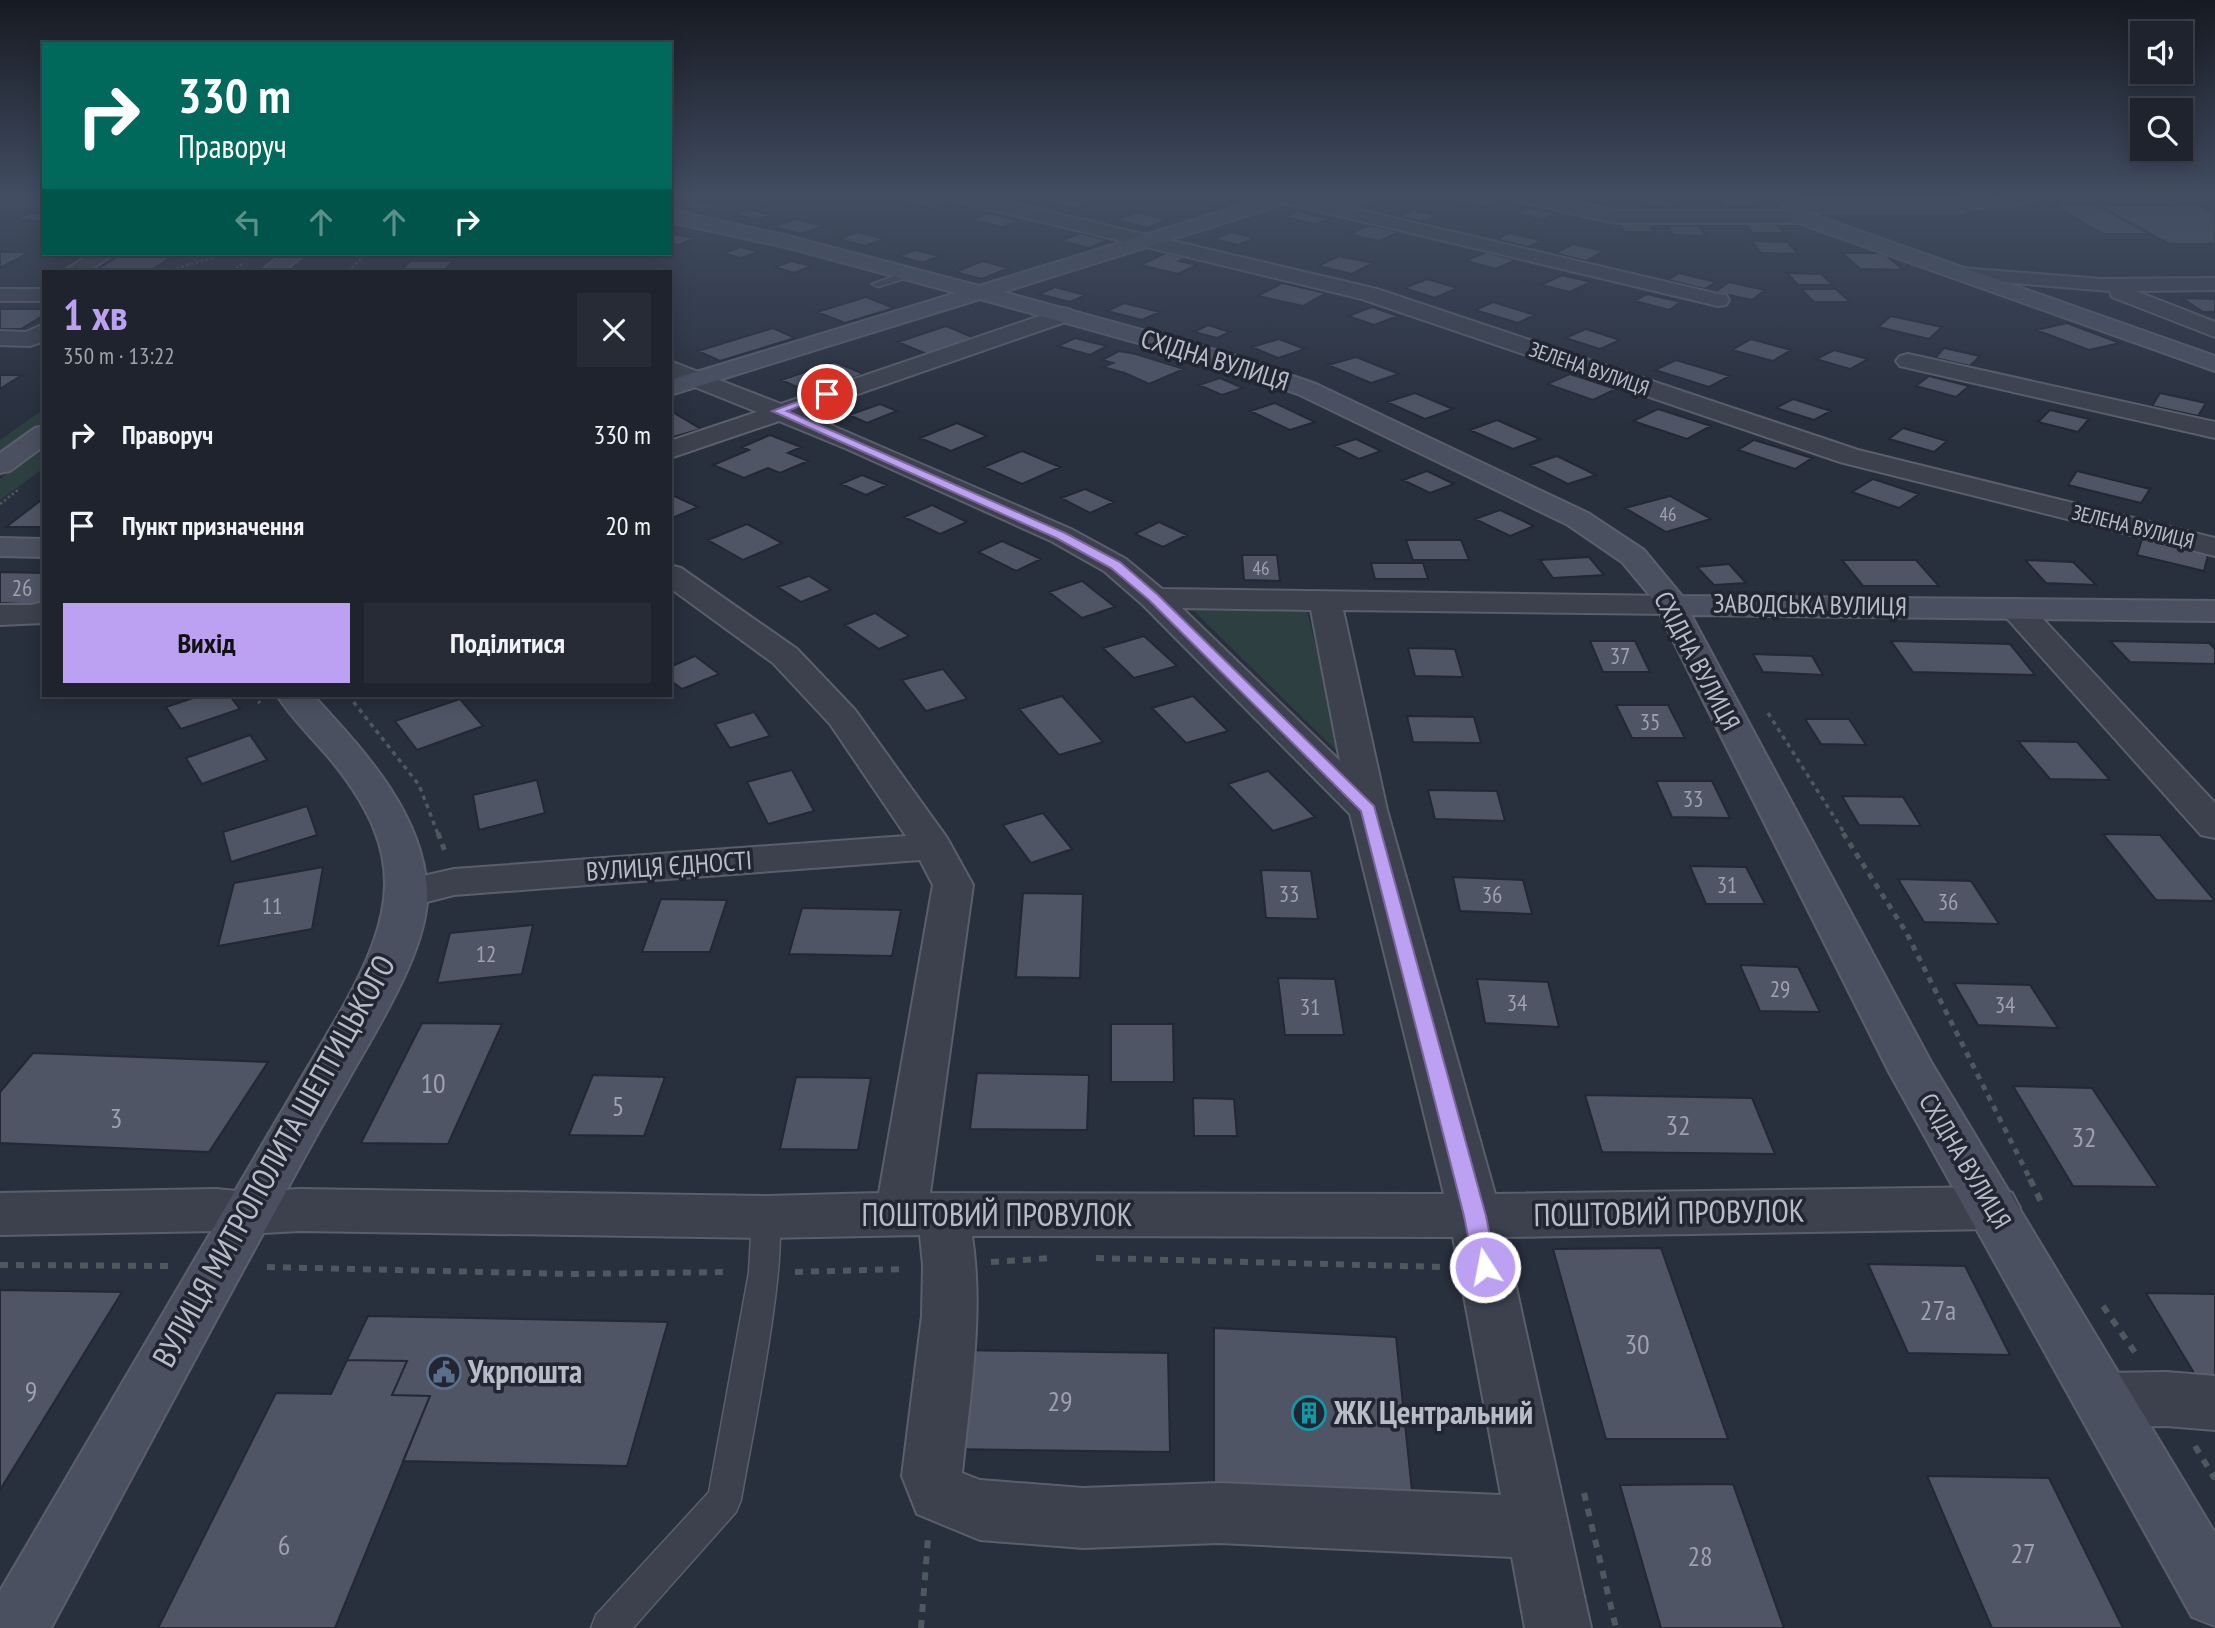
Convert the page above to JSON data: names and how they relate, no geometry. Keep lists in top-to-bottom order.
{
  "streets": {
    "street": [
      "СХІДНА ВУЛИЦЯ",
      "ЗЕЛЕНА ВУЛИЦЯ",
      "ЗАВОДСЬКА ВУЛИЦЯ",
      "ВУЛИЦЯ ЄДНОСТІ",
      "ВУЛИЦЯ МИТРОПОЛИТА ШЕПТИЦЬКОГО",
      "ПОШТОВИЙ ПРОВУЛОК"
    ]
  },
  "crossings": [
    ["СХІДНА ВУЛИЦЯ", "ЗАВОДСЬКА ВУЛИЦЯ"],
    ["СХІДНА ВУЛИЦЯ", "ПОШТОВИЙ ПРОВУЛОК"],
    ["ВУЛИЦЯ ЄДНОСТІ", "ВУЛИЦЯ МИТРОПОЛИТА ШЕПТИЦЬКОГО"],
    ["ВУЛИЦЯ МИТРОПОЛИТА ШЕПТИЦЬКОГО", "ПОШТОВИЙ ПРОВУЛОК"]
  ],
  "places": {
    "public building": ["Укрпошта"],
    "building": ["ЖК Центральний"]
  },
  "house_numbers": [
    "46",
    "46",
    "26",
    "37",
    "35",
    "33",
    "31",
    "33",
    "36",
    "36",
    "11",
    "12",
    "29",
    "34",
    "34",
    "31",
    "10",
    "5",
    "3",
    "32",
    "32",
    "27а",
    "30",
    "9",
    "29",
    "6",
    "27",
    "28"
  ],
  "page": {
    "turn": ["330 m", "Праворуч"],
    "heading": ["1 хв", "350 m · 13:22"],
    "list": [
      {
        "name": "Праворуч",
        "value": "330 m"
      },
      {
        "name": "Пункт призначення",
        "value": "20 m"
      }
    ],
    "buttons": ["Вихід", "Поділитися"]
  }
}
